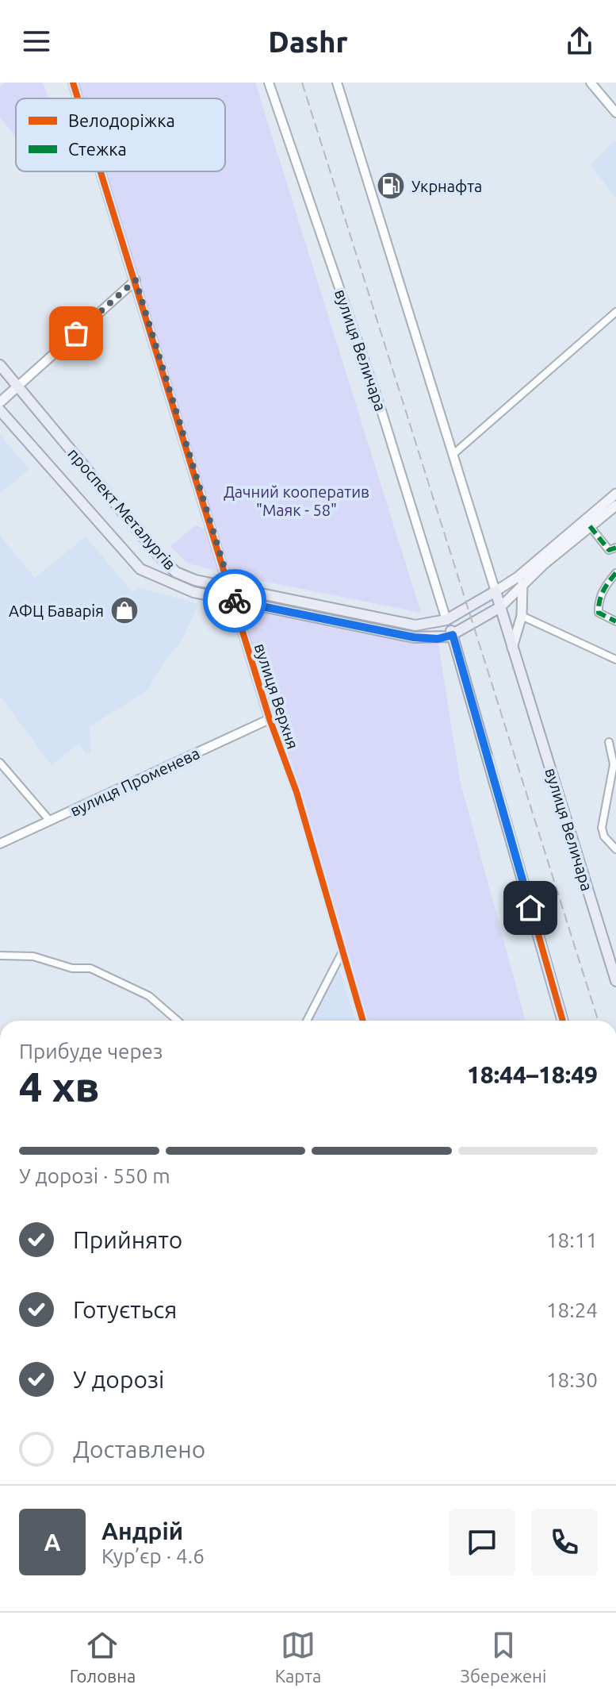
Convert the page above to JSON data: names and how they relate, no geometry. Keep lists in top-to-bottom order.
{
  "streets": {
    "main road": ["вулиця Величара", "проспект Металургів"],
    "street": ["вулиця Верхня", "вулиця Променева"]
  },
  "crossings": [
    ["вулиця Величара", "проспект Металургів"],
    ["проспект Металургів", "вулиця Верхня"],
    ["вулиця Верхня", "вулиця Променева"]
  ],
  "parks": ["Дачний кооператив \"Маяк - 58\""],
  "places": {
    "fuel station": ["Укрнафта"],
    "shop": ["АФЦ Баварiя"]
  },
  "legend": ["Велодоріжка", "Стежка"],
  "page": {
    "header": "Dashr",
    "heading": ["4 хв", "Прибуде через", "18:44–18:49"],
    "panel": ["Андрій", "Кур’єр · 4.6"],
    "bar": "У дорозі · 550 m",
    "list": [
      ["Прийнято", "18:11"],
      ["Готується", "18:24"],
      ["У дорозі", "18:30"],
      "Доставлено"
    ],
    "round": "А",
    "tabs": ["Головна", "Карта", "Збережені"]
  }
}
